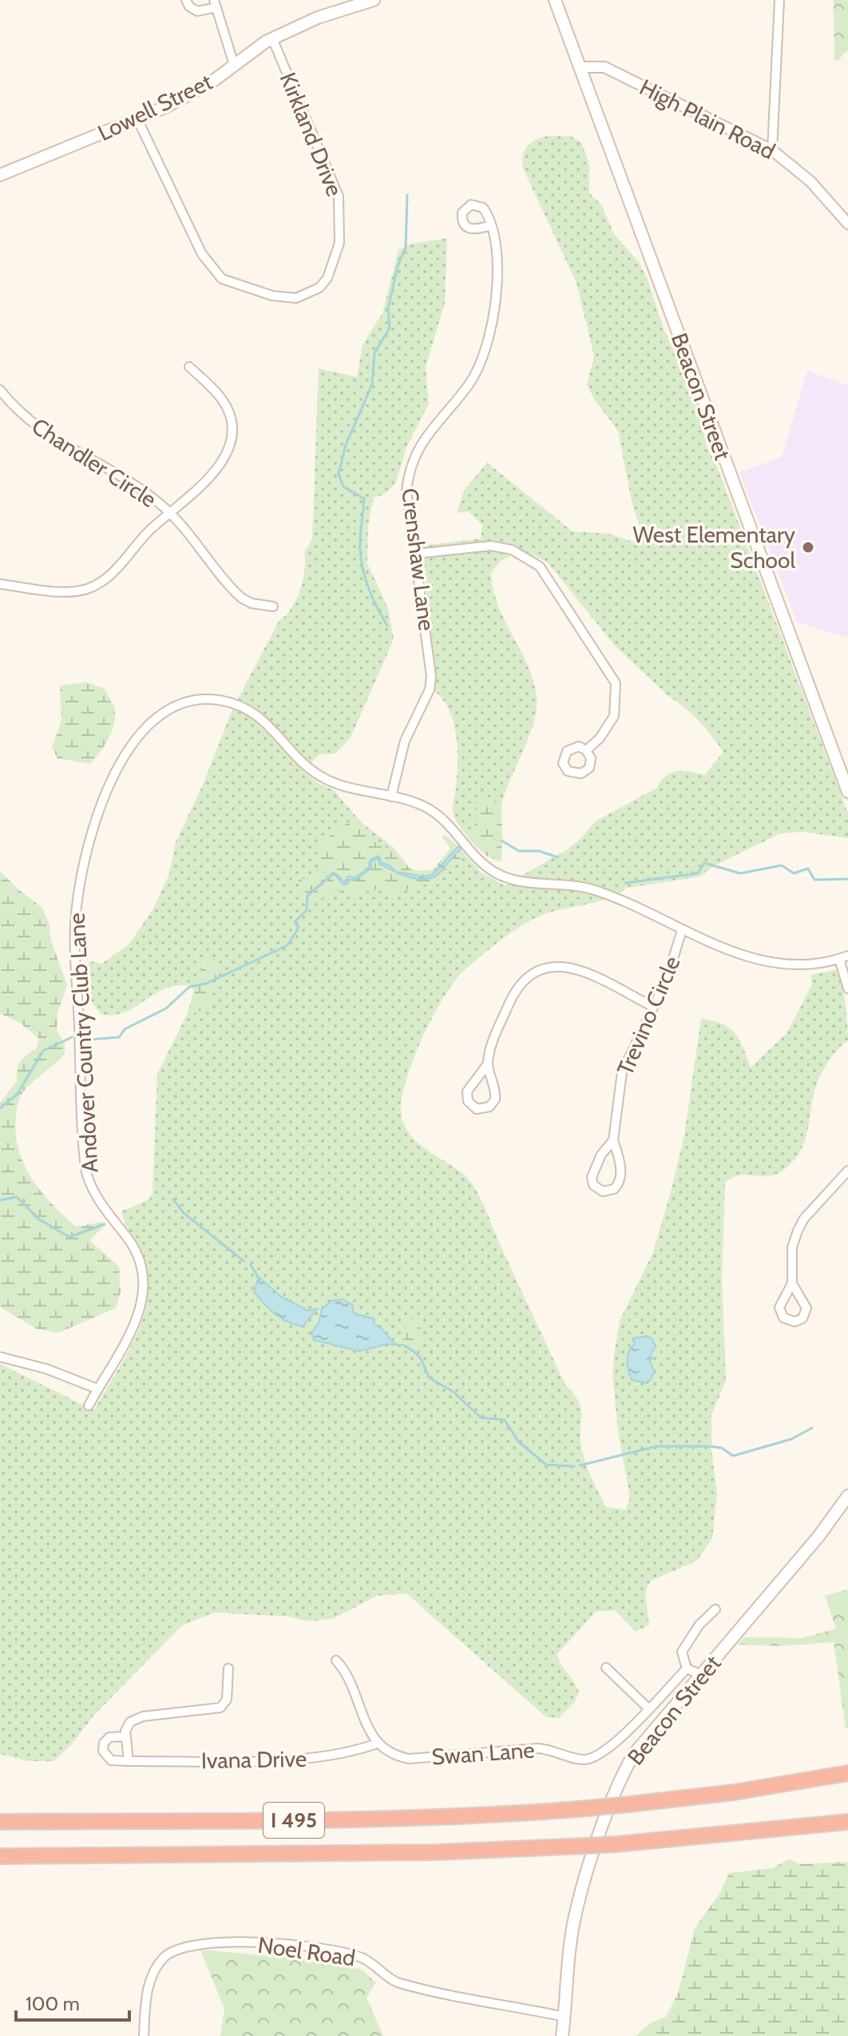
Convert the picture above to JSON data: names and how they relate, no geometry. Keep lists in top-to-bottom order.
{
  "streets": {
    "highway": ["I 495"],
    "main road": ["Lowell Street", "Beacon Street"],
    "street": [
      "High Plain Road",
      "Kirkland Drive",
      "Chandler Circle",
      "Crenshaw Lane",
      "Trevino Circle",
      "Andover Country Club Lane",
      "Swan Lane",
      "Ivana Drive",
      "Noel Road"
    ]
  },
  "crossings": [
    ["Lowell Street", "Kirkland Drive"],
    ["High Plain Road", "Beacon Street"],
    ["Beacon Street", "Noel Road"],
    ["Crenshaw Lane", "Andover Country Club Lane"],
    ["Trevino Circle", "Andover Country Club Lane"],
    ["Swan Lane", "Ivana Drive"]
  ],
  "places": ["West Elementary School"],
  "scale_bar": "100 m"
}
